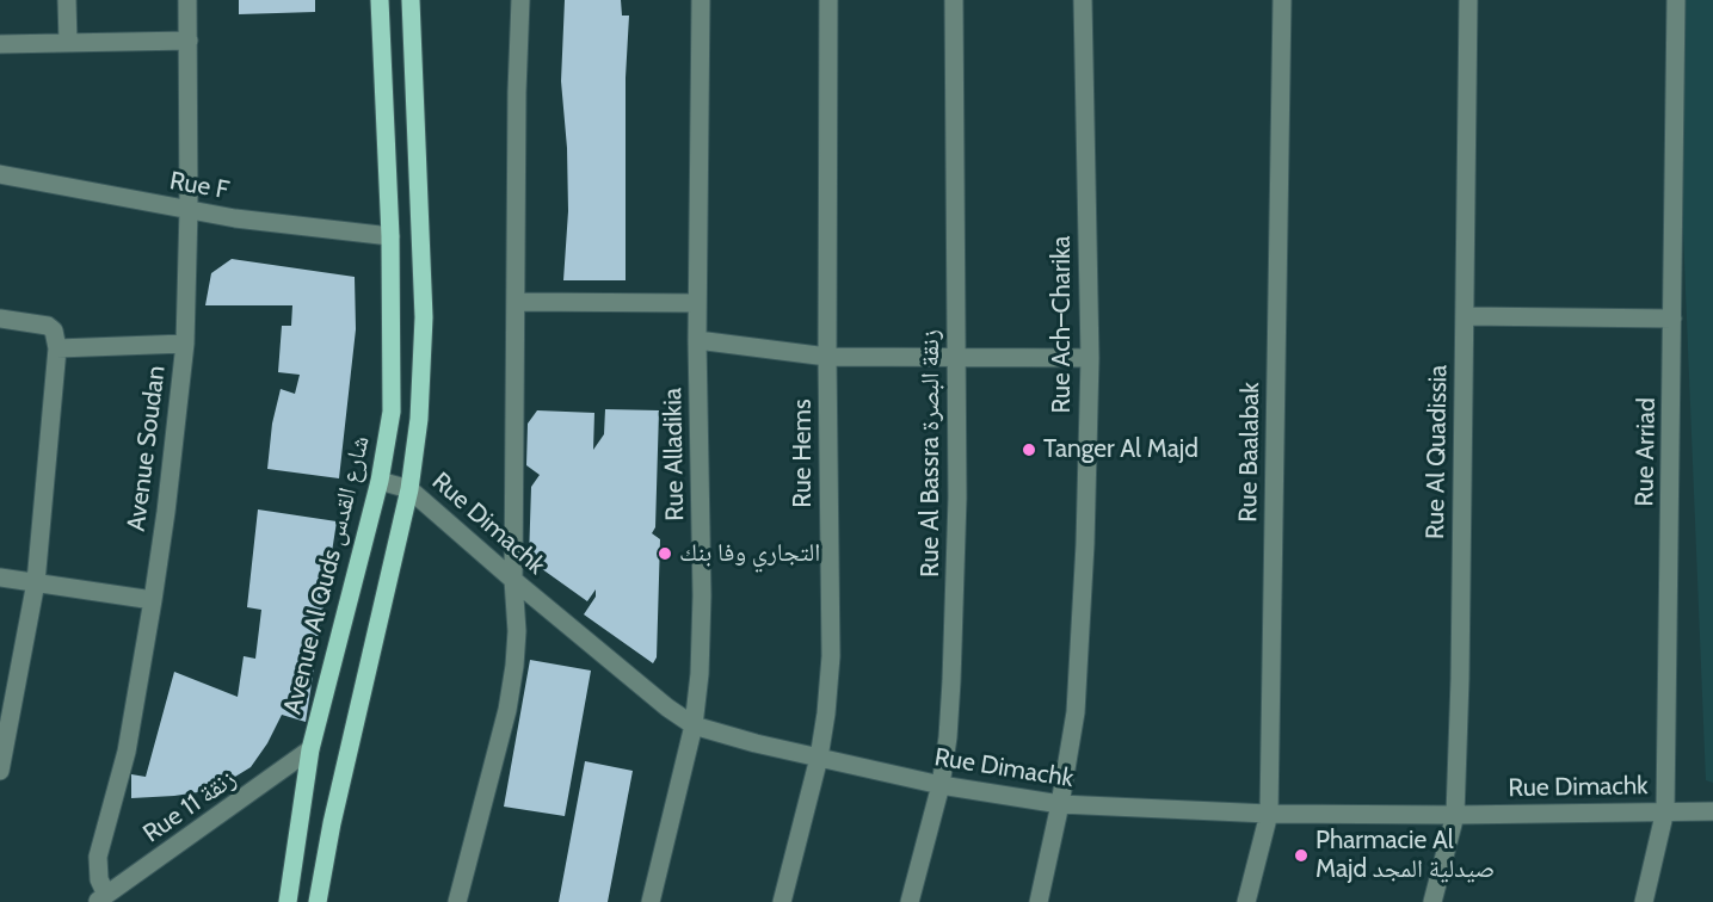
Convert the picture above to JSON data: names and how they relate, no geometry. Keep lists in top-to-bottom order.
{
  "streets": {
    "main road": ["Avenue Al Quds شارع القدس"],
    "street": [
      "Rue F",
      "Rue Ach–Charika",
      "Avenue Soudan",
      "Rue Baalabak",
      "Rue Al Quadissia",
      "Rue Arriad",
      "Rue Hems",
      "Rue Al Bassra زنقة البصرة",
      "Rue Alladikia",
      "Rue Dimachk",
      "Rue 11 زنقة"
    ]
  },
  "crossings": [
    ["Rue F", "Avenue Soudan"],
    ["Rue F", "Avenue Al Quds شارع القدس"],
    ["Rue Ach–Charika", "Rue Dimachk"],
    ["Avenue Soudan", "Rue 11 زنقة"],
    ["Rue Baalabak", "Rue Dimachk"],
    ["Rue Al Quadissia", "Rue Dimachk"],
    ["Rue Arriad", "Rue Dimachk"],
    ["Rue Hems", "Rue Dimachk"],
    ["Rue Al Bassra زنقة البصرة", "Rue Dimachk"],
    ["Rue Alladikia", "Rue Dimachk"],
    ["Rue Dimachk", "Avenue Al Quds شارع القدس"],
    ["Avenue Al Quds شارع القدس", "Rue 11 زنقة"]
  ],
  "places": ["Tanger Al Majd", "التجاري وفا بنك", "Pharmacie Al Majd صيدلية المجد"]
}
